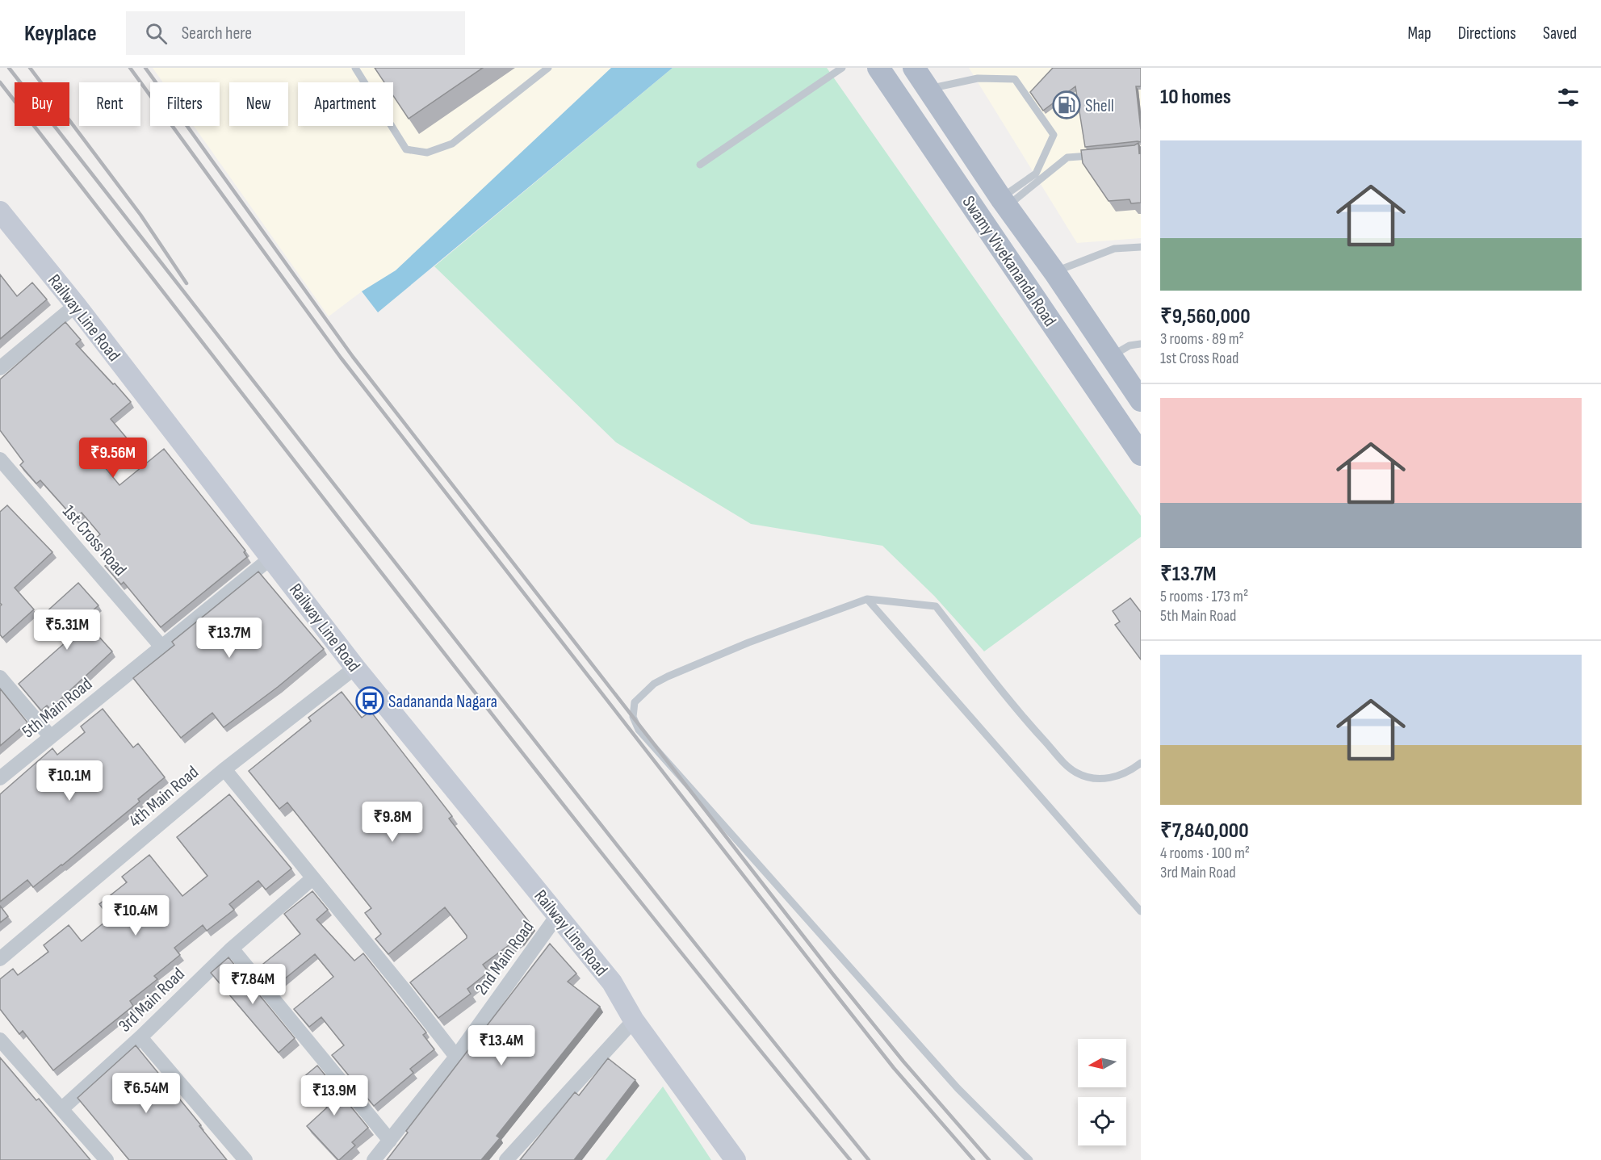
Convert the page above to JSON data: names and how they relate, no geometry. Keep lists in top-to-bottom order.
{
  "streets": {
    "main road": ["Swamy Vivekananda Road", "Railway Line Road"],
    "street": [
      "1st Cross Road",
      "5th Main Road",
      "4th Main Road",
      "2nd Main Road",
      "3rd Main Road"
    ]
  },
  "crossings": [
    ["Railway Line Road", "5th Main Road"],
    ["Railway Line Road", "4th Main Road"],
    ["Railway Line Road", "2nd Main Road"],
    ["1st Cross Road", "5th Main Road"]
  ],
  "places": {
    "fuel station": ["Shell"],
    "bus stop": ["Sadananda Nagara"]
  },
  "north": "left",
  "page": {
    "header": "Keyplace",
    "search": "Search here",
    "nav": ["Map", "Directions", "Saved"],
    "heading": "10 homes",
    "chip": [
      "Buy",
      "Rent",
      "Filters",
      "New",
      "Apartment"
    ],
    "list": [
      {
        "name": "₹9,560,000",
        "note": "3 rooms · 89 m² · 1st Cross Road"
      },
      {
        "name": "₹13.7M",
        "note": "5 rooms · 173 m² · 5th Main Road"
      },
      {
        "name": "₹7,840,000",
        "note": "4 rooms · 100 m² · 3rd Main Road"
      }
    ],
    "price": [
      "₹9.56M",
      "₹5.31M",
      "₹13.7M",
      "₹10.1M",
      "₹9.8M",
      "₹10.4M",
      "₹7.84M",
      "₹13.4M",
      "₹6.54M",
      "₹13.9M"
    ]
  }
}
